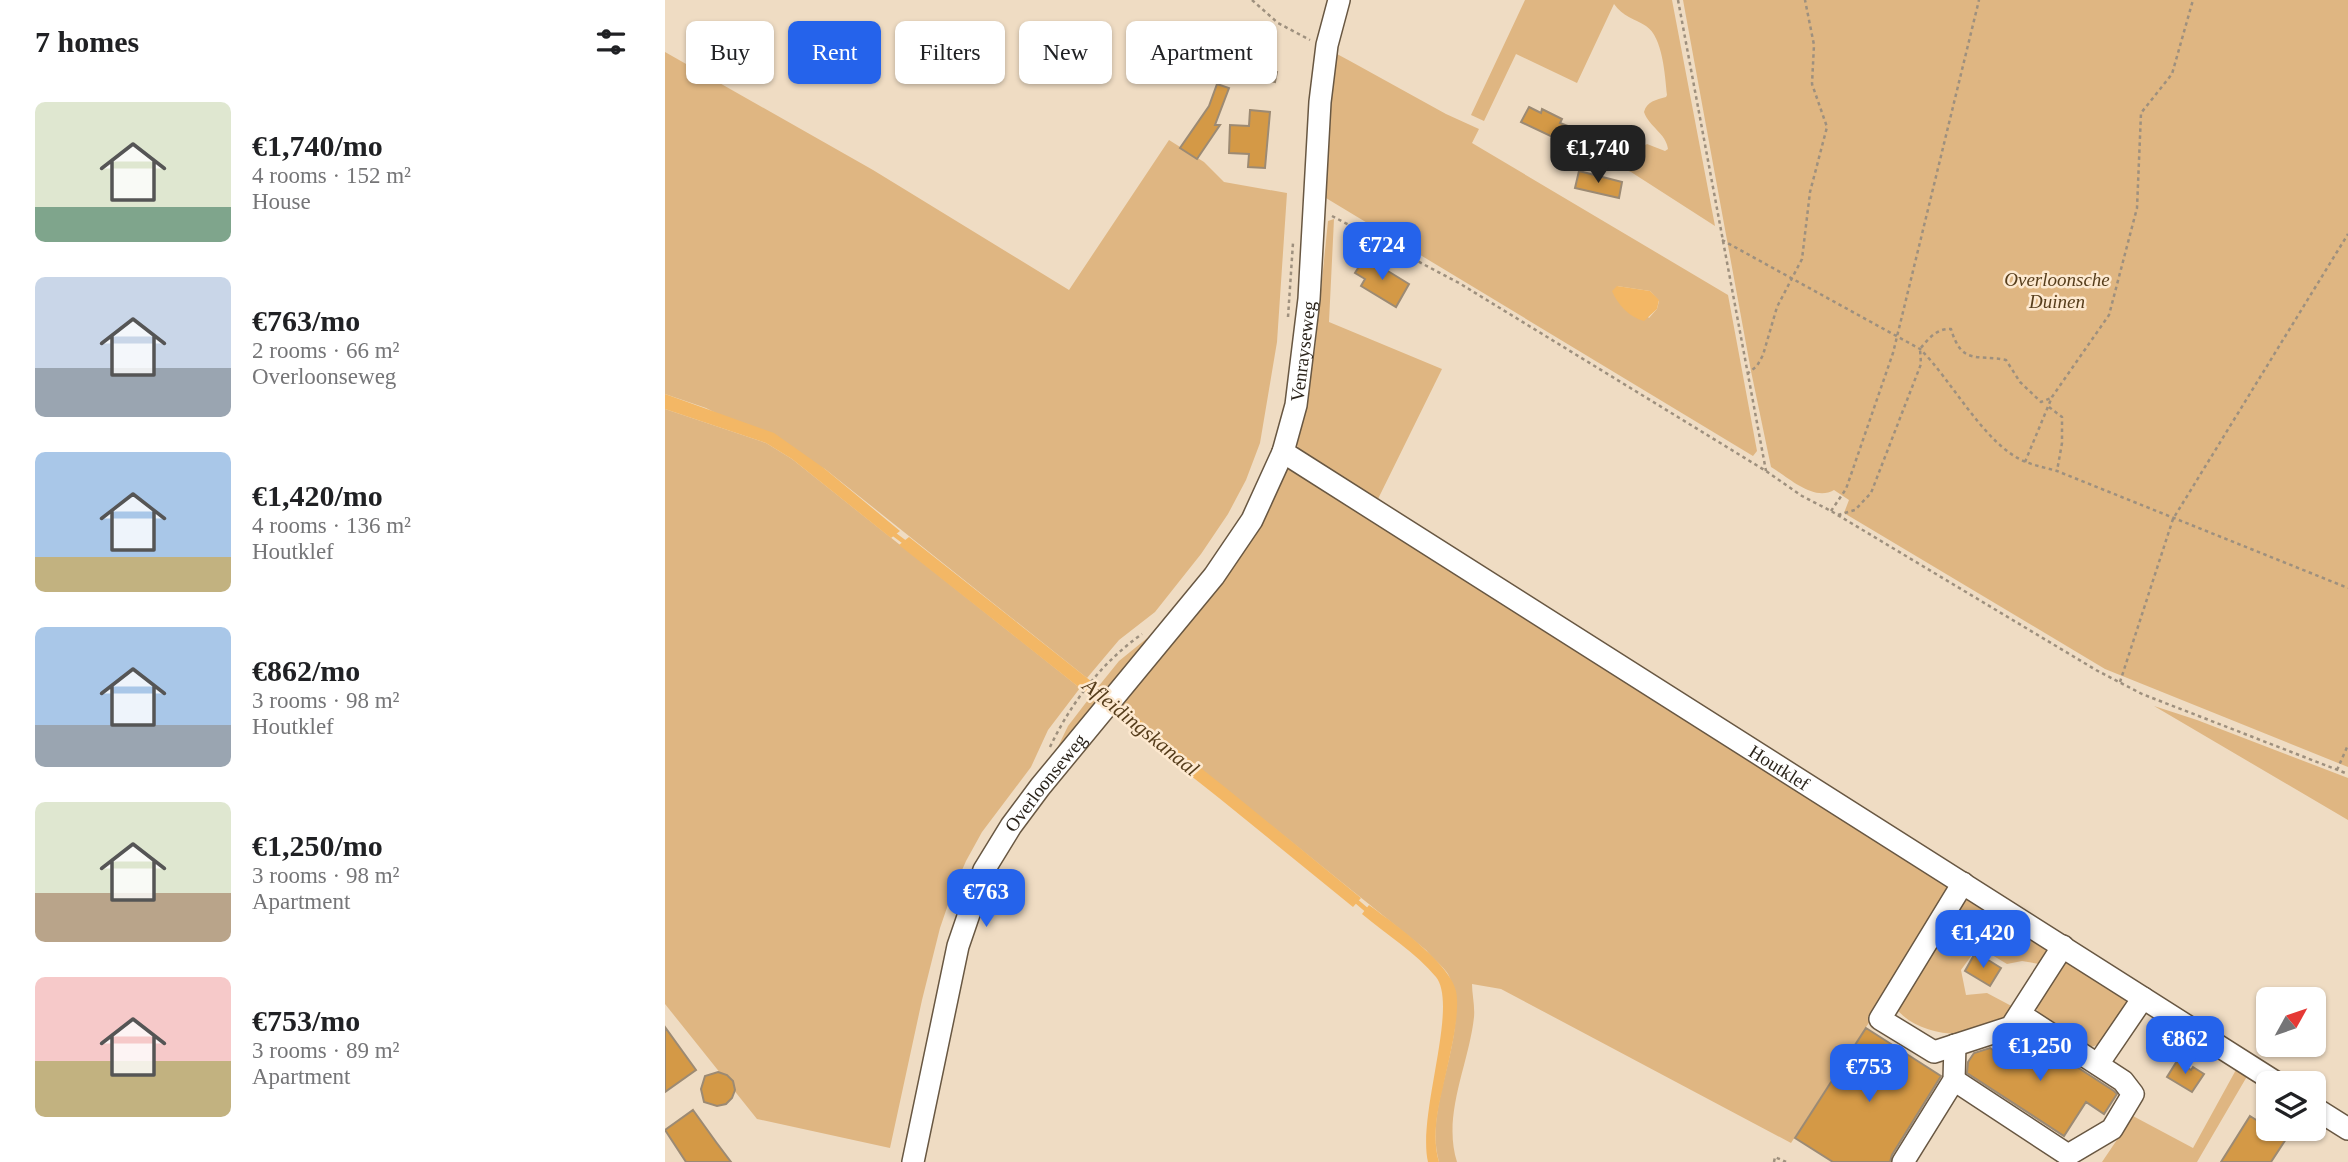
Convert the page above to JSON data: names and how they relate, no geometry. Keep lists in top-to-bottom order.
{
  "streets": {
    "street": ["Venrayseweg", "Houtklef", "Overloonseweg"]
  },
  "crossings": [
    ["Venrayseweg", "Houtklef"],
    ["Venrayseweg", "Overloonseweg"],
    ["Houtklef", "Overloonseweg"]
  ],
  "water": ["Afleidingskanaal"],
  "parks": ["Overloonsche Duinen"],
  "north": "top right",
  "page": {
    "heading": "7 homes",
    "chip": [
      "Buy",
      "Rent",
      "Filters",
      "New",
      "Apartment"
    ],
    "list": [
      {
        "name": "€1,740/mo",
        "note": "4 rooms · 152 m² · House"
      },
      {
        "name": "€763/mo",
        "note": "2 rooms · 66 m² · Overloonseweg"
      },
      {
        "name": "€1,420/mo",
        "note": "4 rooms · 136 m² · Houtklef"
      },
      {
        "name": "€862/mo",
        "note": "3 rooms · 98 m² · Houtklef"
      },
      {
        "name": "€1,250/mo",
        "note": "3 rooms · 98 m² · Apartment"
      },
      {
        "name": "€753/mo",
        "note": "3 rooms · 89 m² · Apartment"
      }
    ],
    "price": [
      "€1,740",
      "€724",
      "€763",
      "€1,420",
      "€862",
      "€1,250",
      "€753"
    ]
  }
}
